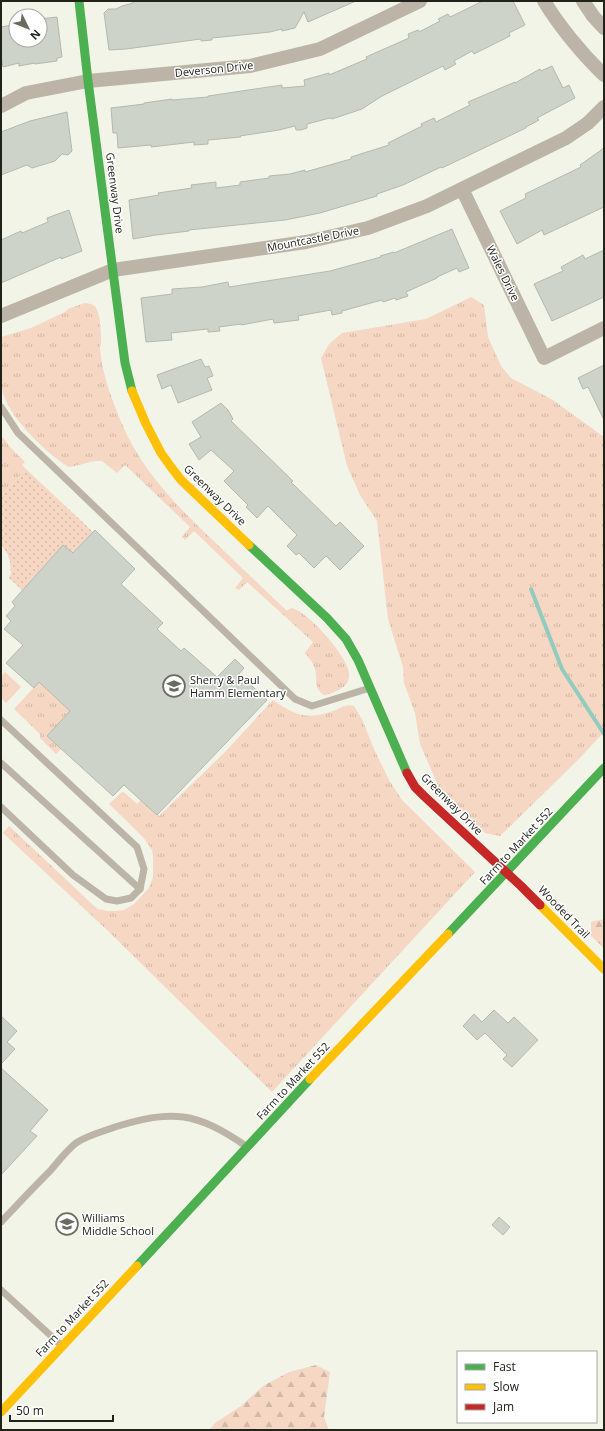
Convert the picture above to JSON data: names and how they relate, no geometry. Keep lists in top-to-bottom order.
{
  "streets": {
    "street": [
      "Deverson Drive",
      "Greenway Drive",
      "Mountcastle Drive",
      "Wales Drive",
      "Farm to Market 552",
      "Wooded Trail"
    ]
  },
  "crossings": [
    ["Deverson Drive", "Greenway Drive"],
    ["Greenway Drive", "Mountcastle Drive"],
    ["Greenway Drive", "Farm to Market 552"],
    ["Greenway Drive", "Wooded Trail"],
    ["Mountcastle Drive", "Wales Drive"],
    ["Farm to Market 552", "Wooded Trail"]
  ],
  "places": {
    "school or university": ["Sherry & Paul Hamm Elementary", "Williams Middle School"]
  },
  "legend": ["Fast", "Slow", "Jam"],
  "scale_bar": "50 m",
  "north": "bottom right"
}
